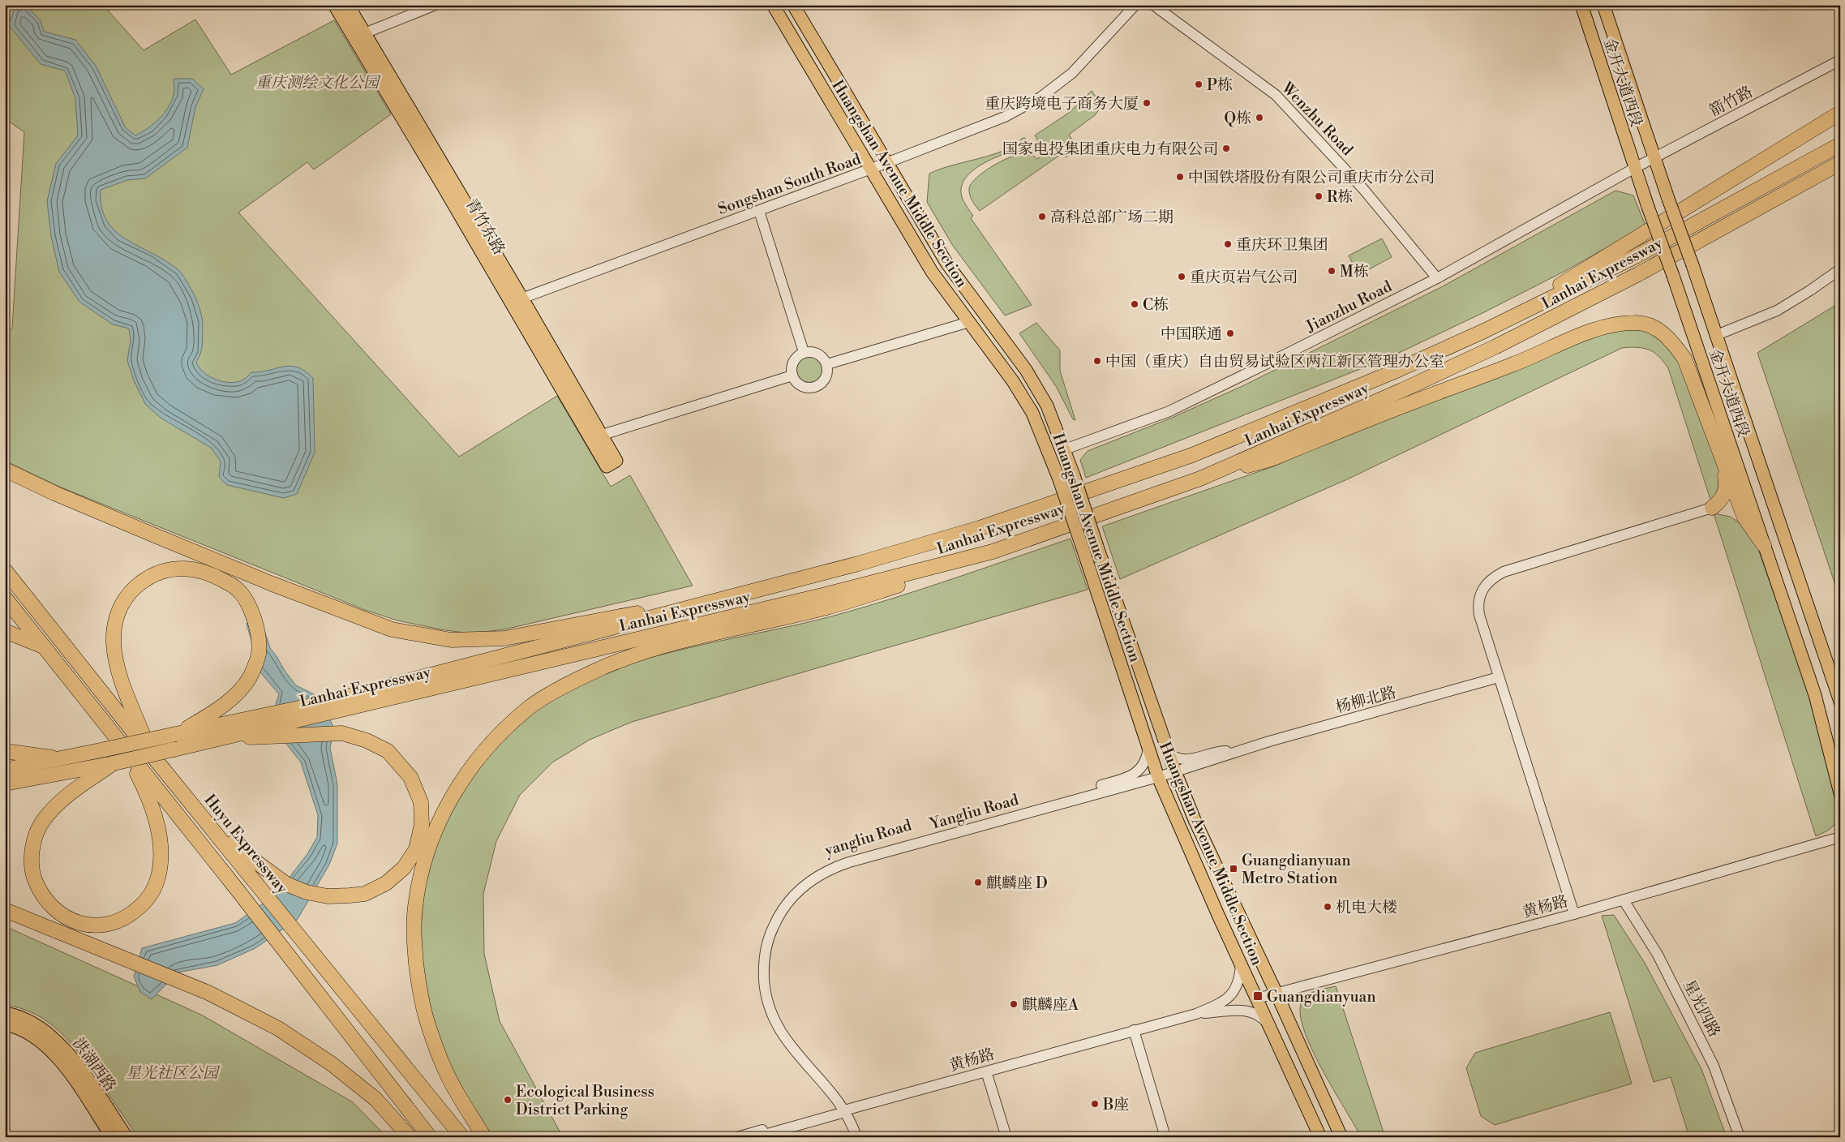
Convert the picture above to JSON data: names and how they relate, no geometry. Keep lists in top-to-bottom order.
{
  "streets": {
    "highway": ["Lanhai Expressway", "Huyu Expressway"],
    "main road": [
      "金开大道西段",
      "Huangshan Avenue Middle Section",
      "青竹东路",
      "洪湖西路"
    ],
    "street": [
      "箭竹路",
      "Wenzhu Road",
      "Songshan South Road",
      "Jianzhu Road",
      "杨柳北路",
      "Yangliu Road",
      "yangliu Road",
      "黄杨路",
      "星光四路"
    ]
  },
  "crossings": [
    ["金开大道西段", "箭竹路"],
    ["金开大道西段", "Jianzhu Road"],
    ["箭竹路", "Jianzhu Road"],
    ["Wenzhu Road", "Jianzhu Road"],
    ["Songshan South Road", "Huangshan Avenue Middle Section"],
    ["Songshan South Road", "青竹东路"],
    ["Huangshan Avenue Middle Section", "Jianzhu Road"],
    ["Huangshan Avenue Middle Section", "Yangliu Road"],
    ["Huangshan Avenue Middle Section", "yangliu Road"],
    ["Huangshan Avenue Middle Section", "黄杨路"],
    ["杨柳北路", "Yangliu Road"],
    ["Yangliu Road", "yangliu Road"],
    ["Yangliu Road", "黄杨路"],
    ["yangliu Road", "黄杨路"],
    ["黄杨路", "星光四路"]
  ],
  "parks": ["重庆测绘文化公园", "星光社区公园"],
  "places": {
    "other": [
      "P栋",
      "重庆跨境电子商务大厦",
      "Q栋",
      "国家电投集团重庆电力有限公司",
      "中国铁塔股份有限公司重庆市分公司",
      "R栋",
      "高科总部广场二期",
      "重庆环卫集团",
      "M栋",
      "重庆页岩气公司",
      "C栋",
      "中国联通",
      "中国（重庆）自由贸易试验区两江新区管理办公室",
      "麒麟座 D",
      "机电大楼",
      "麒麟座A",
      "Ecological Business District Parking",
      "B座"
    ],
    "transit": ["Guangdianyuan Metro Station", "Guangdianyuan"]
  }
}
